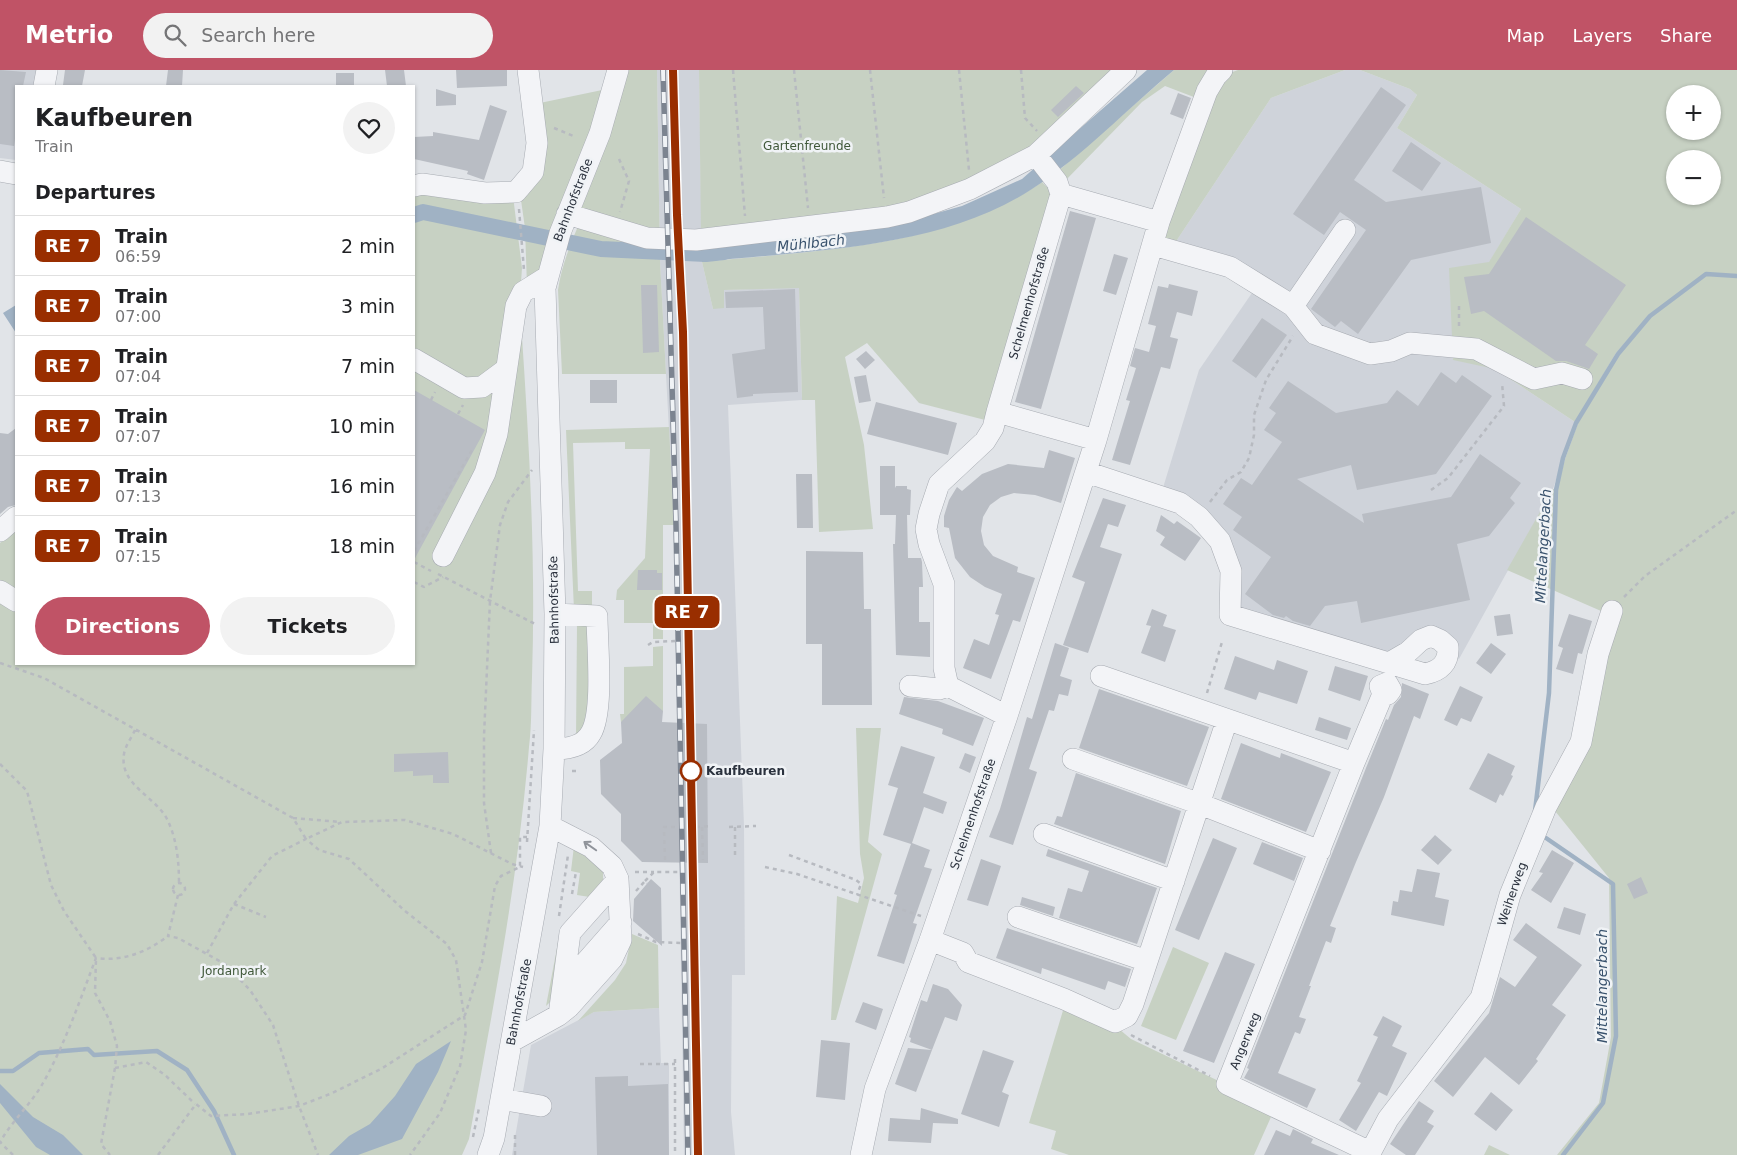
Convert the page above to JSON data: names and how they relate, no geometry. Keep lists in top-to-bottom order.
{
  "streets": {
    "street": [
      "Bahnhofstraße",
      "Schelmenhofstraße",
      "Weiherweg",
      "Angerweg"
    ]
  },
  "crossings": [
    ["Weiherweg", "Angerweg"]
  ],
  "water": ["Mühlbach", "Mittelangerbach"],
  "parks": ["Gartenfreunde", "Jordanpark"],
  "places": ["Kaufbeuren"],
  "page": {
    "header": "Metrio",
    "search": "Search here",
    "nav": ["Map", "Layers", "Share"],
    "on_map": "RE 7",
    "map_buttons": ["+", "−"],
    "heading": [
      ["Kaufbeuren", "Train"],
      "Departures"
    ],
    "list": [
      {
        "mark": "RE 7",
        "name": "Train",
        "note": "06:59",
        "value": "2 min"
      },
      {
        "mark": "RE 7",
        "name": "Train",
        "note": "07:00",
        "value": "3 min"
      },
      {
        "mark": "RE 7",
        "name": "Train",
        "note": "07:04",
        "value": "7 min"
      },
      {
        "mark": "RE 7",
        "name": "Train",
        "note": "07:07",
        "value": "10 min"
      },
      {
        "mark": "RE 7",
        "name": "Train",
        "note": "07:13",
        "value": "16 min"
      },
      {
        "mark": "RE 7",
        "name": "Train",
        "note": "07:15",
        "value": "18 min"
      }
    ],
    "buttons": ["Directions", "Tickets"]
  }
}
